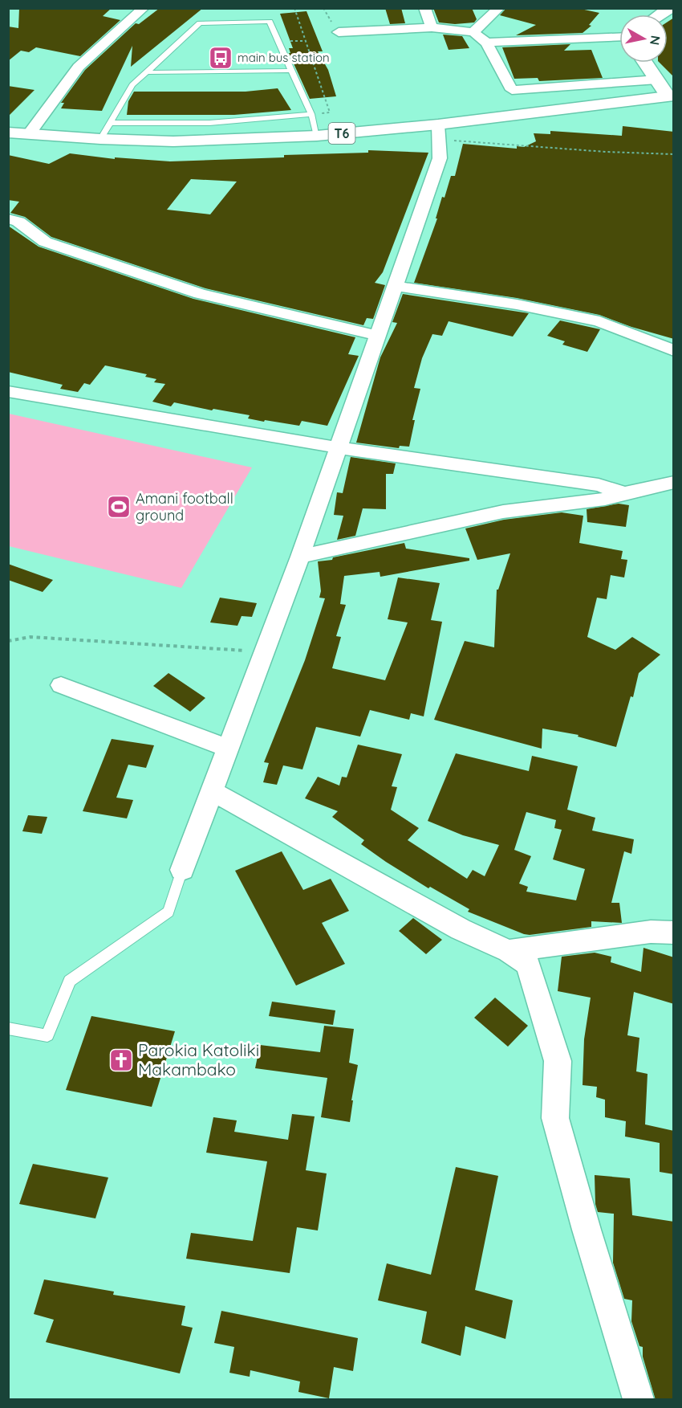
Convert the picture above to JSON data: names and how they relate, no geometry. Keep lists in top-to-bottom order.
{
  "streets": {
    "main road": ["T6"]
  },
  "places": {
    "bus stop": ["main bus station"],
    "sports": ["Amani football ground"],
    "church": ["Parokia Katoliki Makambako"]
  },
  "north": "right"
}
